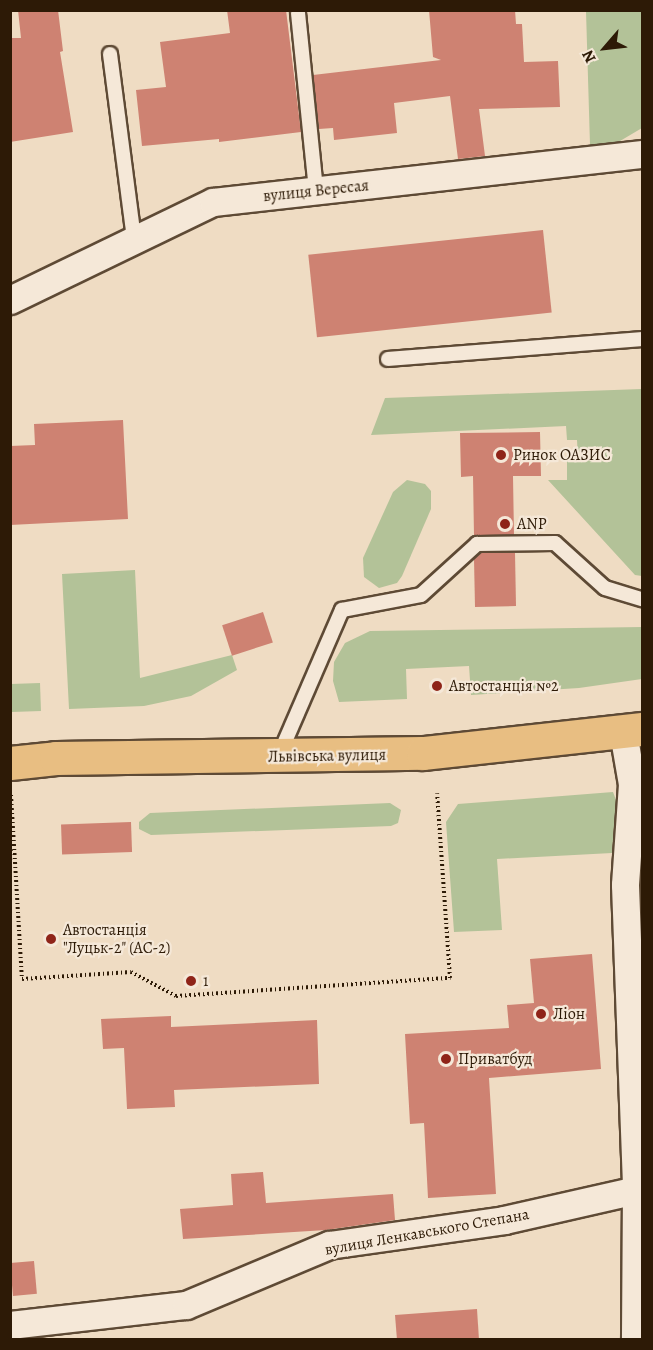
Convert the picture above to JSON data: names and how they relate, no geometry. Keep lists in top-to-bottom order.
{
  "streets": {
    "main road": ["Львівська вулиця"],
    "street": ["вулиця Вересая", "вулиця Ленкавського Степана"]
  },
  "places": [
    "Ринок ОАЗИС",
    "ANP",
    "Автостанція №2",
    "Автостанція \"Луцьк-2\" (АС-2)",
    "1",
    "Ліон",
    "Приватбуд"
  ],
  "north": "bottom left"
}
